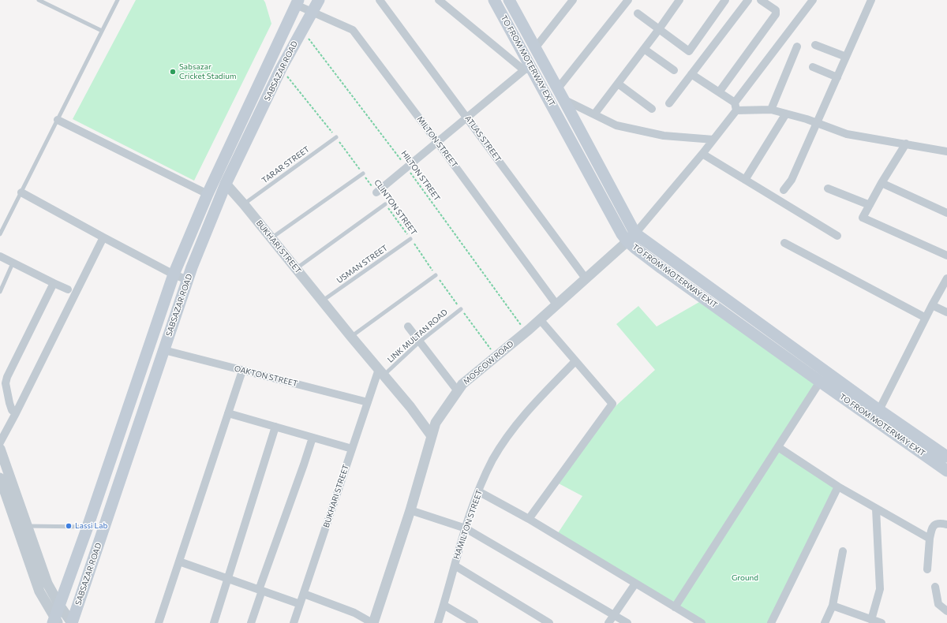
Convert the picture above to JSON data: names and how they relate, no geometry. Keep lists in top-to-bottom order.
{
  "streets": {
    "main road": ["TO FROM MOTERWAY EXIT", "SABSAZAR ROAD"],
    "street": [
      "ATLAS STREET",
      "MILTON STREET",
      "BUKHARI STREET",
      "MOSCOW ROAD",
      "OAKTON STREET",
      "HAMILTON STREET"
    ],
    "lane": ["TARAR STREET", "USMAN STREET", "LINK MULTAN ROAD"],
    "path": ["HILTON STREET", "CLINTON STREET"]
  },
  "crossings": [
    ["TO FROM MOTERWAY EXIT", "MOSCOW ROAD"],
    ["SABSAZAR ROAD", "MILTON STREET"],
    ["SABSAZAR ROAD", "HILTON STREET"],
    ["SABSAZAR ROAD", "CLINTON STREET"],
    ["SABSAZAR ROAD", "BUKHARI STREET"],
    ["SABSAZAR ROAD", "OAKTON STREET"],
    ["ATLAS STREET", "MOSCOW ROAD"],
    ["MILTON STREET", "MOSCOW ROAD"],
    ["TARAR STREET", "CLINTON STREET"],
    ["TARAR STREET", "BUKHARI STREET"],
    ["HILTON STREET", "MOSCOW ROAD"],
    ["CLINTON STREET", "USMAN STREET"],
    ["CLINTON STREET", "LINK MULTAN ROAD"],
    ["CLINTON STREET", "MOSCOW ROAD"],
    ["BUKHARI STREET", "USMAN STREET"],
    ["BUKHARI STREET", "LINK MULTAN ROAD"],
    ["BUKHARI STREET", "MOSCOW ROAD"],
    ["BUKHARI STREET", "OAKTON STREET"]
  ],
  "parks": ["Ground"],
  "places": ["Sabsazar Cricket Stadium", "Lassi Lab"]
}
